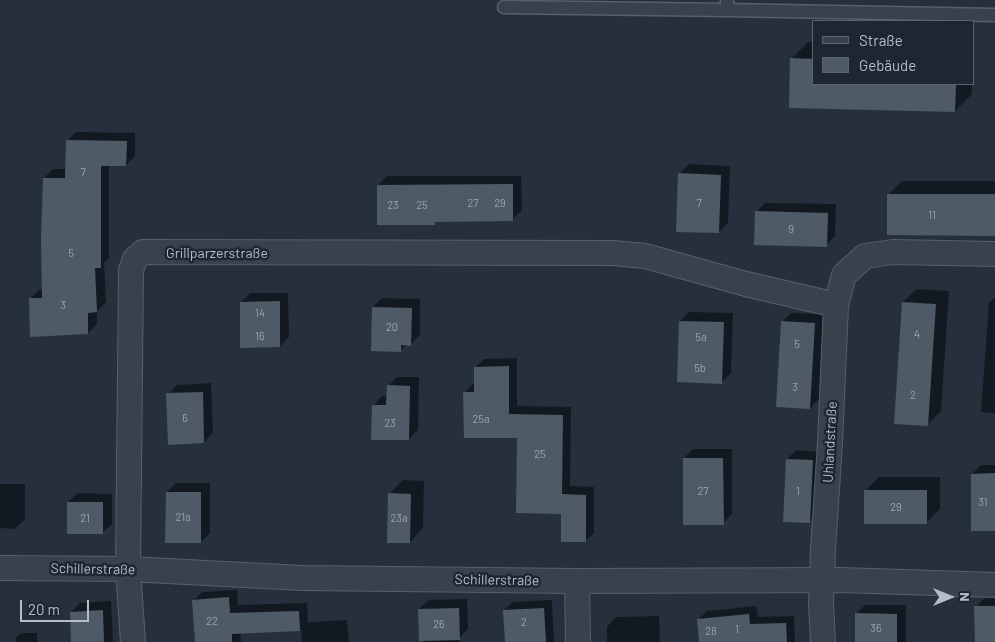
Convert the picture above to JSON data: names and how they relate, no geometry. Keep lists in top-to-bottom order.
{
  "streets": {
    "street": ["Grillparzerstraße", "Uhlandstraße", "Schillerstraße"]
  },
  "crossings": [
    ["Grillparzerstraße", "Uhlandstraße"],
    ["Grillparzerstraße", "Schillerstraße"],
    ["Uhlandstraße", "Schillerstraße"]
  ],
  "house_numbers": [
    "7",
    "27",
    "29",
    "7",
    "23",
    "25",
    "11",
    "9",
    "5",
    "3",
    "14",
    "20",
    "4",
    "16",
    "5a",
    "5",
    "5b",
    "3",
    "2",
    "6",
    "25a",
    "23",
    "25",
    "27",
    "1",
    "31",
    "29",
    "21a",
    "21",
    "23a",
    "22",
    "2",
    "26",
    "36",
    "1",
    "28"
  ],
  "legend": ["Straße", "Gebäude"],
  "scale_bar": "20 m",
  "north": "right"
}
